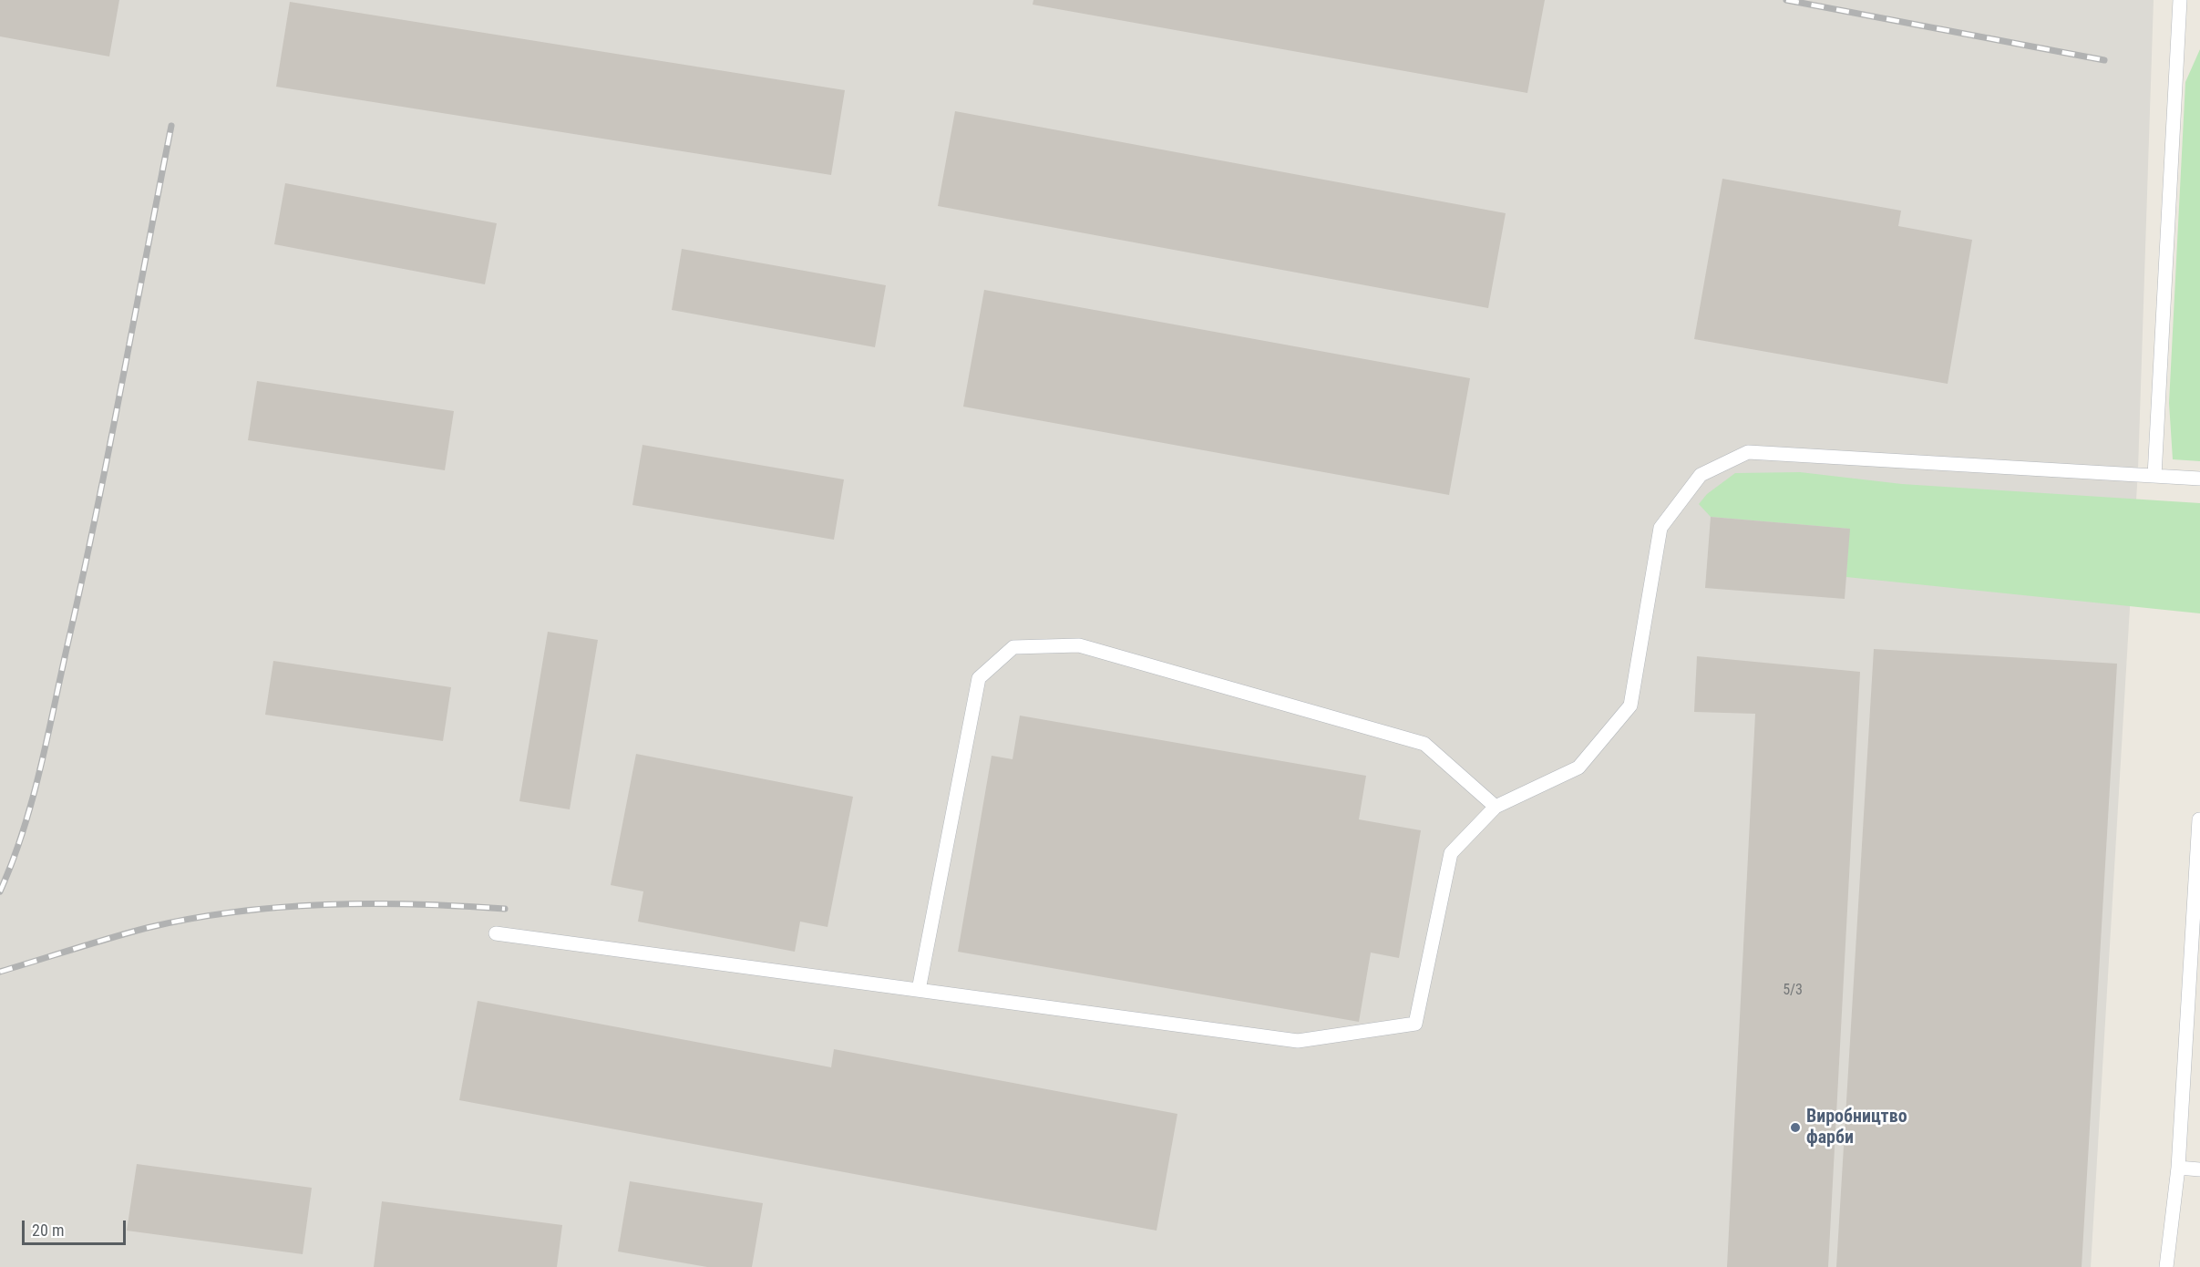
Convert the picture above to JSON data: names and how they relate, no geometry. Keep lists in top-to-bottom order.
{
  "places": ["Виробництво фарби"],
  "house_numbers": ["5/3"],
  "scale_bar": "20 m"
}
